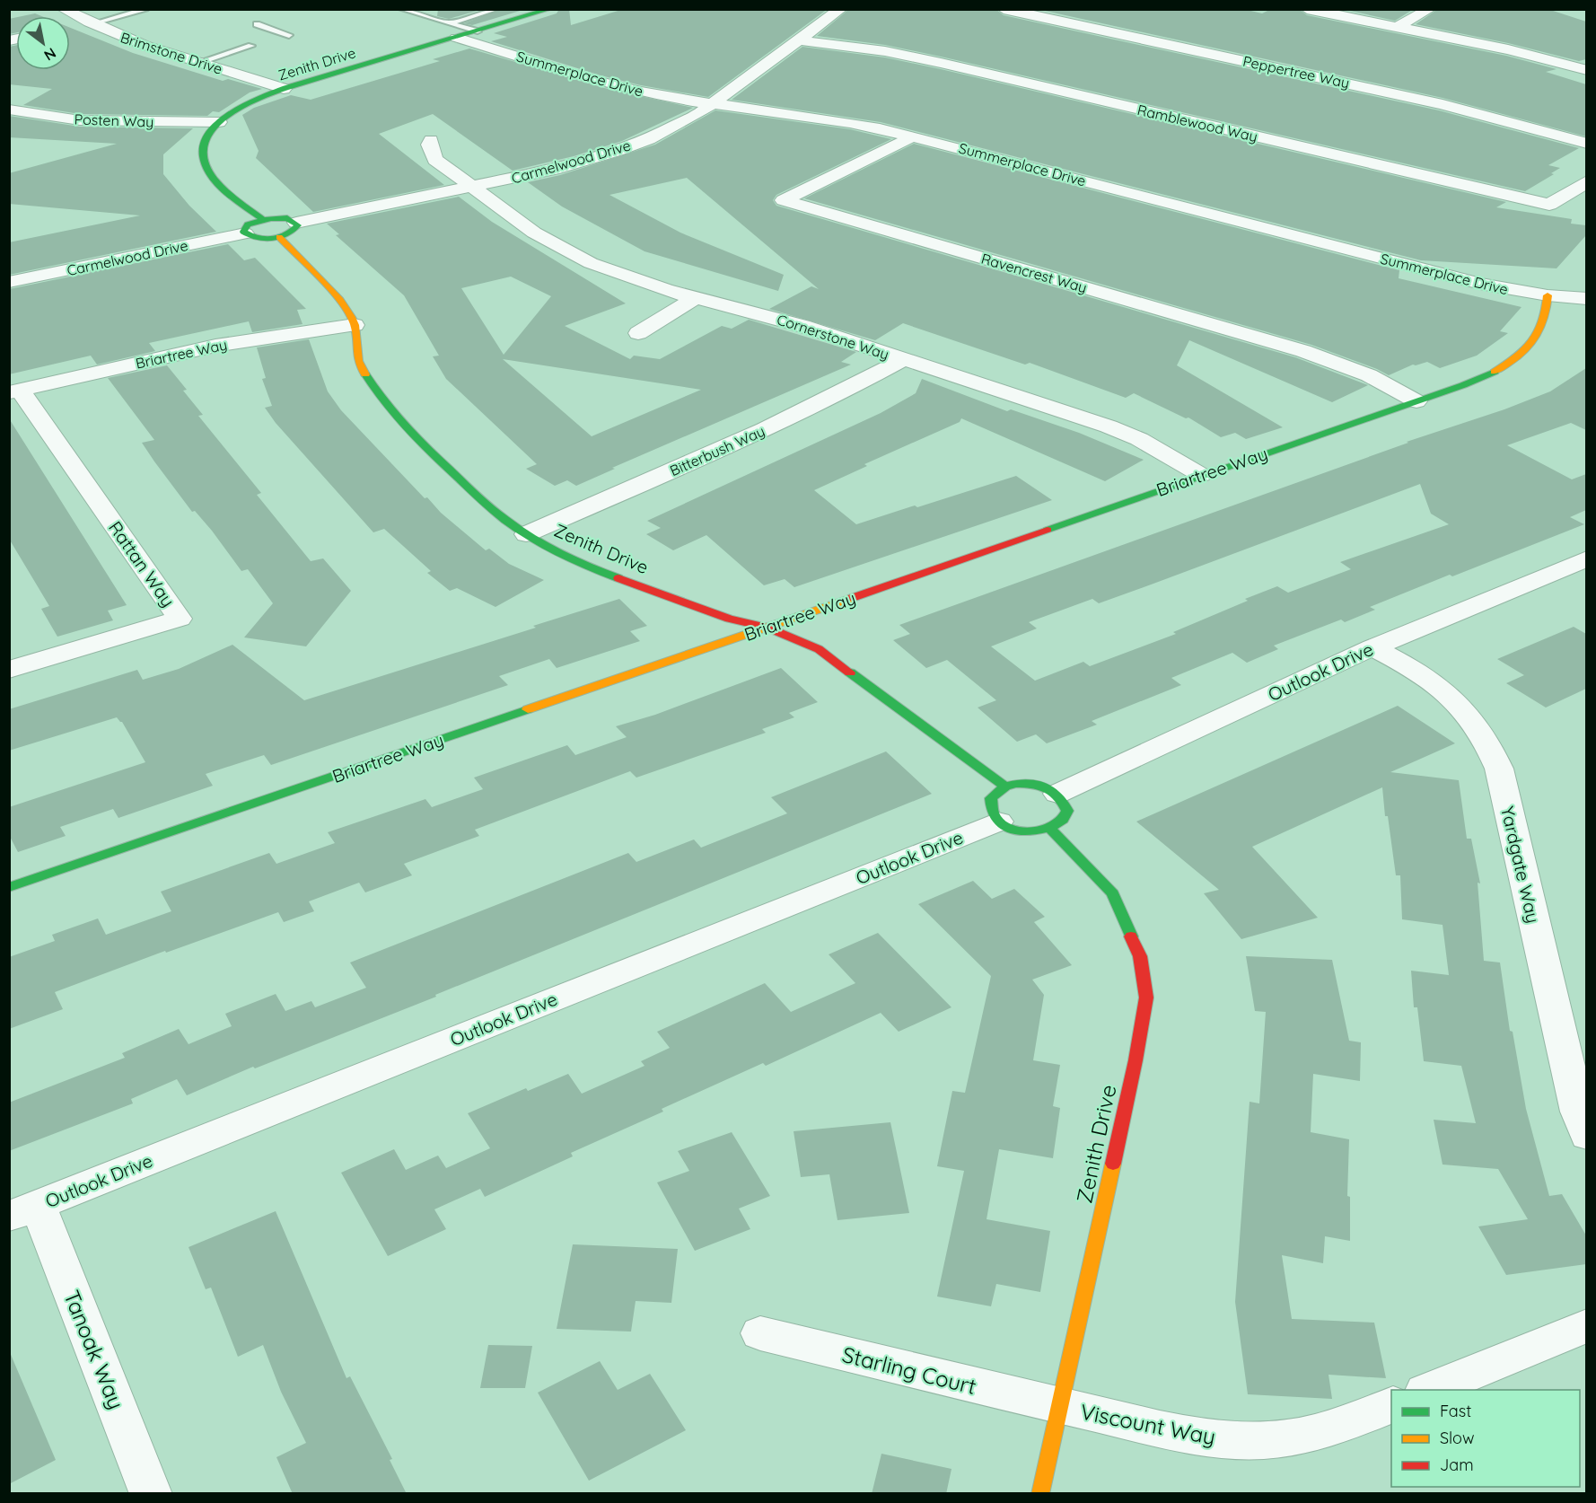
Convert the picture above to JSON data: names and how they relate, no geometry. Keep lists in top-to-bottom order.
{
  "streets": {
    "street": [
      "Brimstone Drive",
      "Zenith Drive",
      "Peppertree Way",
      "Summerplace Drive",
      "Posten Way",
      "Ramblewood Way",
      "Carmelwood Drive",
      "Ravencrest Way",
      "Cornerstone Way",
      "Briartree Way",
      "Bitterbush Way",
      "Rattan Way",
      "Outlook Drive",
      "Yardgate Way",
      "Tanoak Way",
      "Starling Court",
      "Viscount Way"
    ]
  },
  "crossings": [
    ["Brimstone Drive", "Zenith Drive"],
    ["Zenith Drive", "Summerplace Drive"],
    ["Zenith Drive", "Posten Way"],
    ["Zenith Drive", "Briartree Way"],
    ["Zenith Drive", "Bitterbush Way"],
    ["Zenith Drive", "Outlook Drive"],
    ["Zenith Drive", "Starling Court"],
    ["Zenith Drive", "Viscount Way"],
    ["Summerplace Drive", "Carmelwood Drive"],
    ["Summerplace Drive", "Ravencrest Way"],
    ["Summerplace Drive", "Briartree Way"],
    ["Ramblewood Way", "Carmelwood Drive"],
    ["Carmelwood Drive", "Cornerstone Way"],
    ["Ravencrest Way", "Briartree Way"],
    ["Cornerstone Way", "Briartree Way"],
    ["Cornerstone Way", "Bitterbush Way"],
    ["Briartree Way", "Rattan Way"],
    ["Outlook Drive", "Yardgate Way"],
    ["Outlook Drive", "Tanoak Way"],
    ["Starling Court", "Viscount Way"]
  ],
  "legend": ["Fast", "Slow", "Jam"],
  "north": "bottom right"
}
